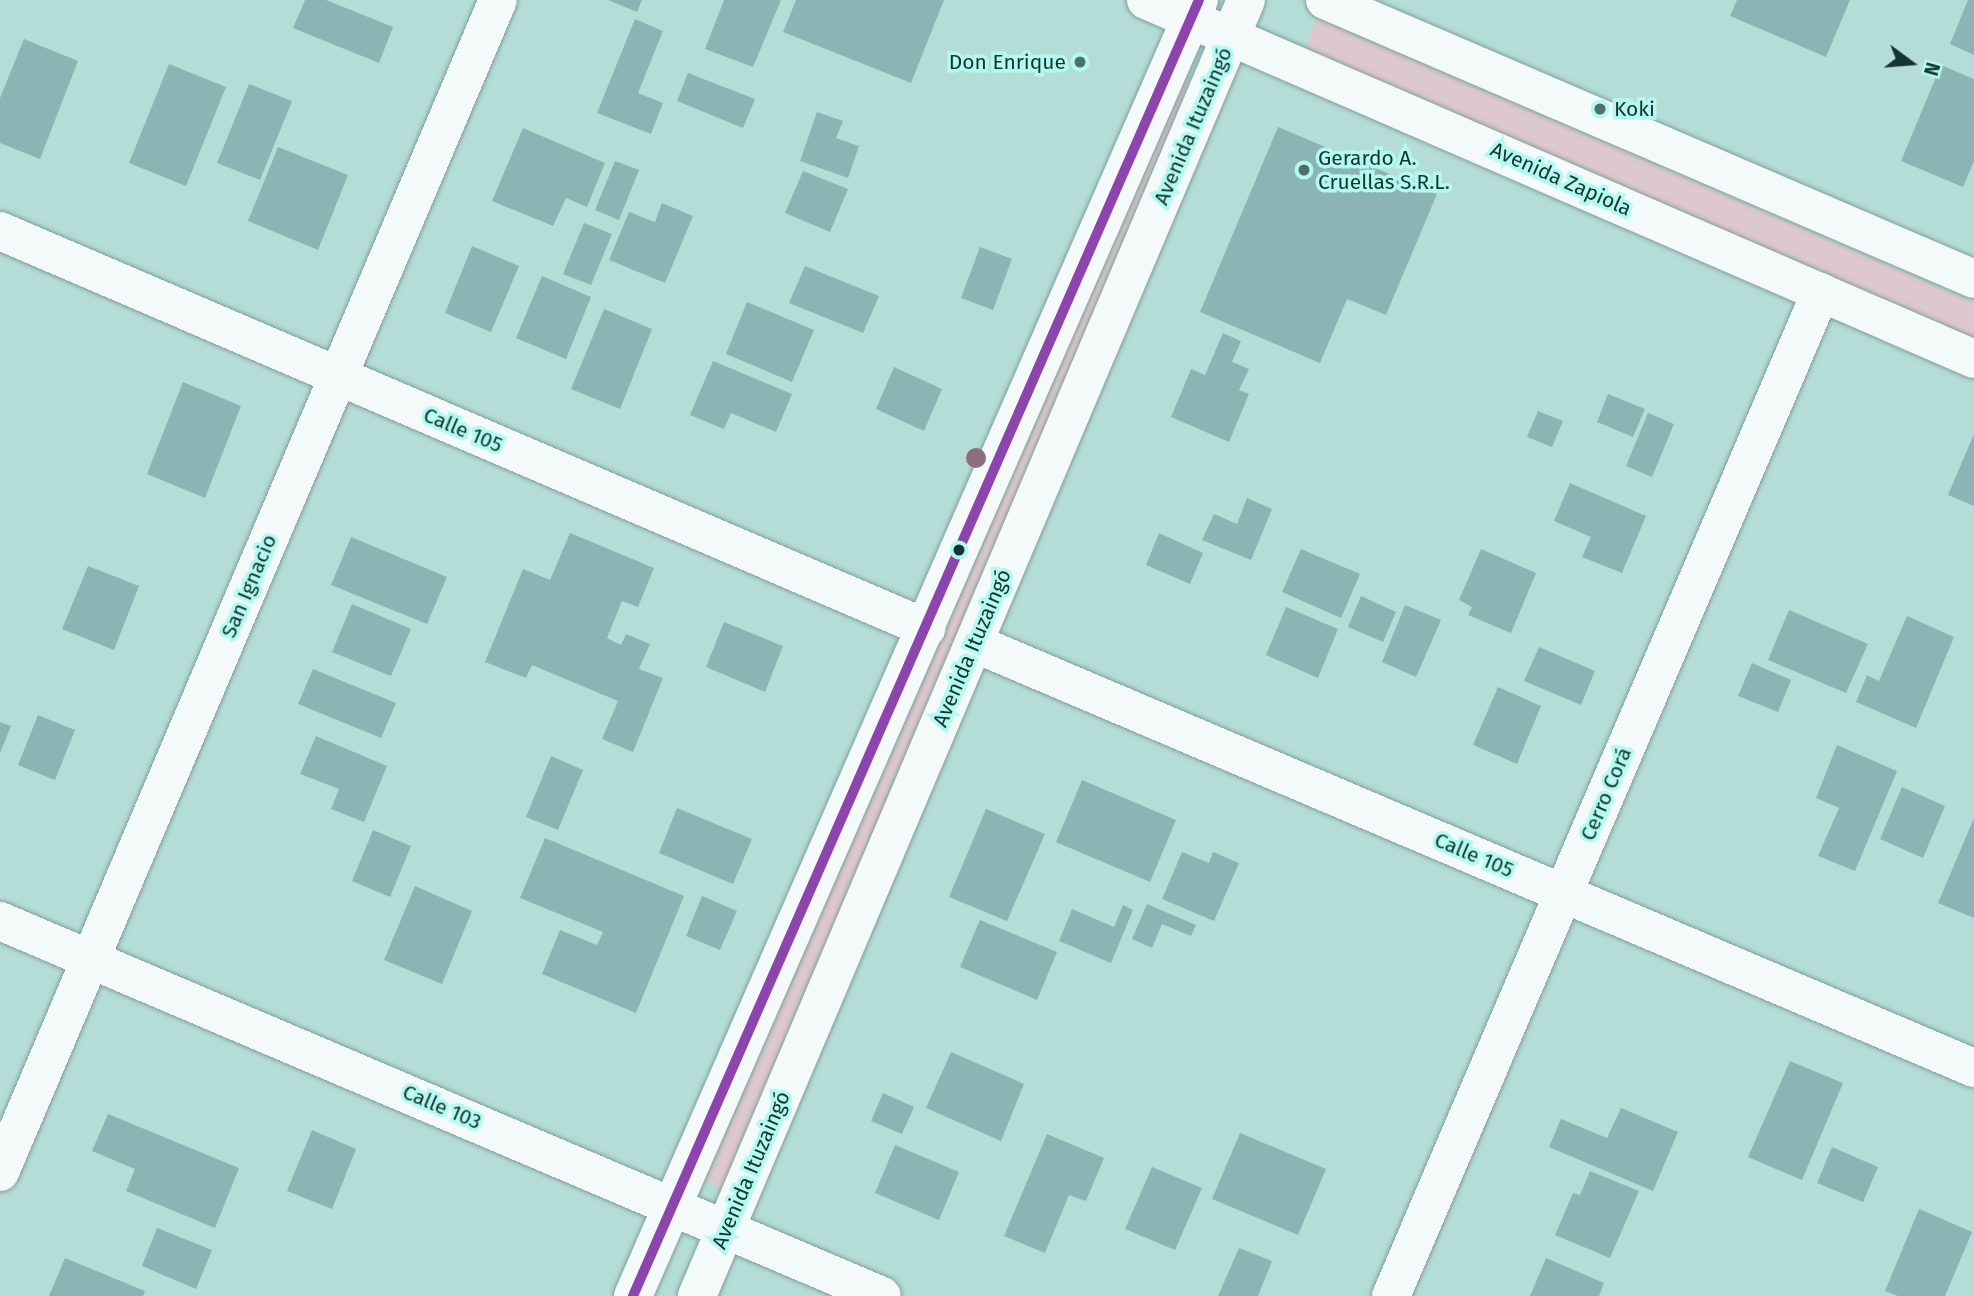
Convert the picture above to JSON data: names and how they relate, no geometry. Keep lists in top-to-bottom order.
{
  "streets": {
    "street": [
      "Avenida Ituzaingó",
      "Avenida Zapiola",
      "Calle 105",
      "San Ignacio",
      "Cerro Corá",
      "Calle 103"
    ]
  },
  "crossings": [
    ["Avenida Ituzaingó", "Avenida Zapiola"],
    ["Avenida Ituzaingó", "Calle 105"],
    ["Avenida Ituzaingó", "Calle 103"],
    ["Avenida Zapiola", "Cerro Corá"],
    ["Calle 105", "San Ignacio"],
    ["Calle 105", "Cerro Corá"],
    ["San Ignacio", "Calle 103"]
  ],
  "places": ["Don Enrique", "Koki", "Gerardo A. Cruellas S.R.L."],
  "north": "right"
}
